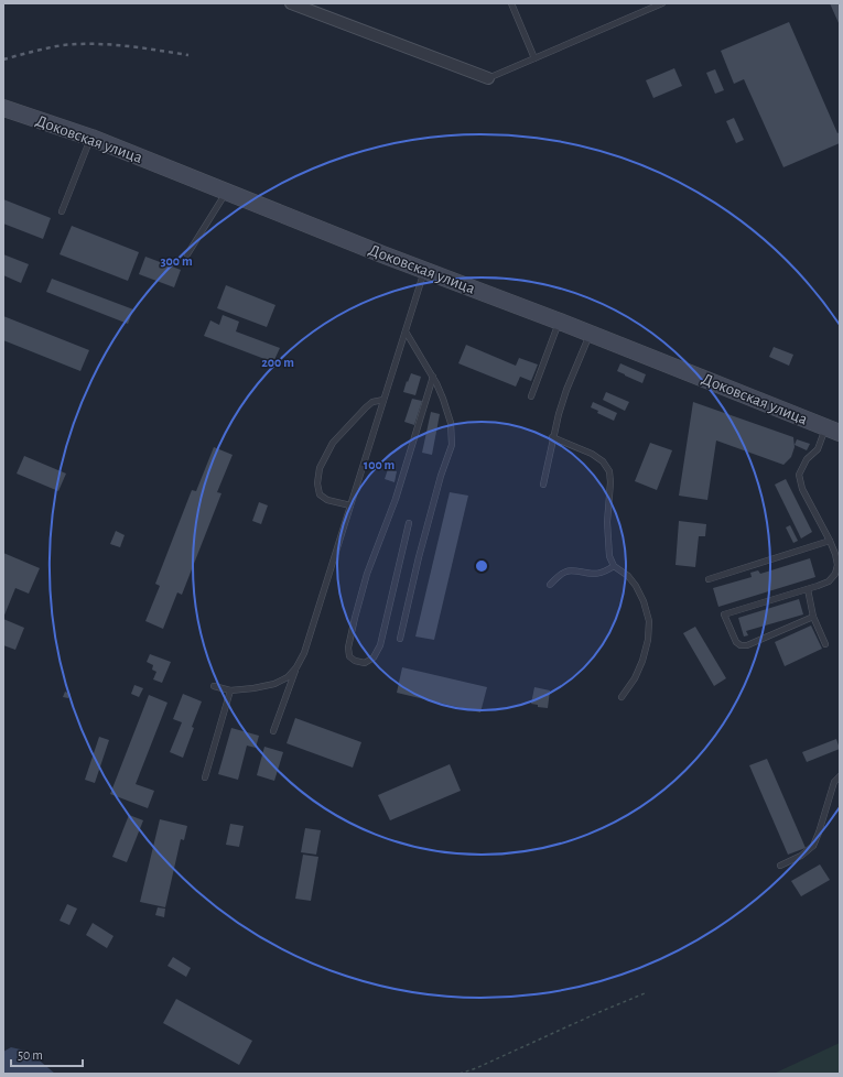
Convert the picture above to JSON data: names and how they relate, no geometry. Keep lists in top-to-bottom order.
{
  "streets": {
    "street": ["Доковская улица"]
  },
  "scale_bar": "50 m",
  "rings": ["300 m", "200 m", "100 m"]
}
